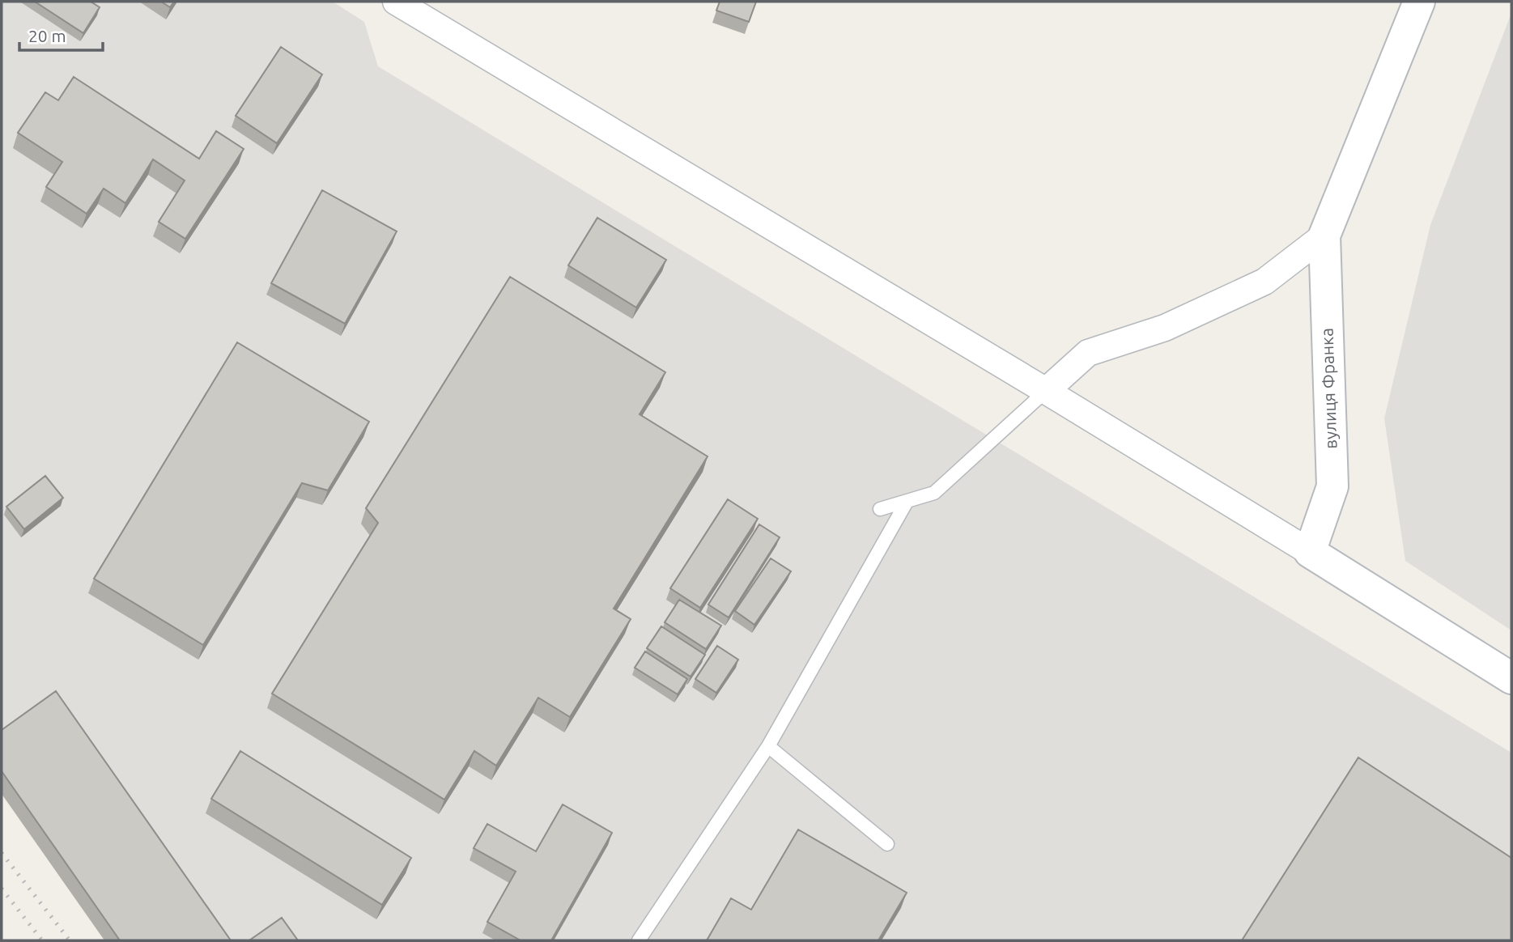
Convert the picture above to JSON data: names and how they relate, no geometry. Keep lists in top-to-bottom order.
{
  "streets": {
    "main road": ["вулиця Франка"]
  },
  "scale_bar": "20 m"
}
